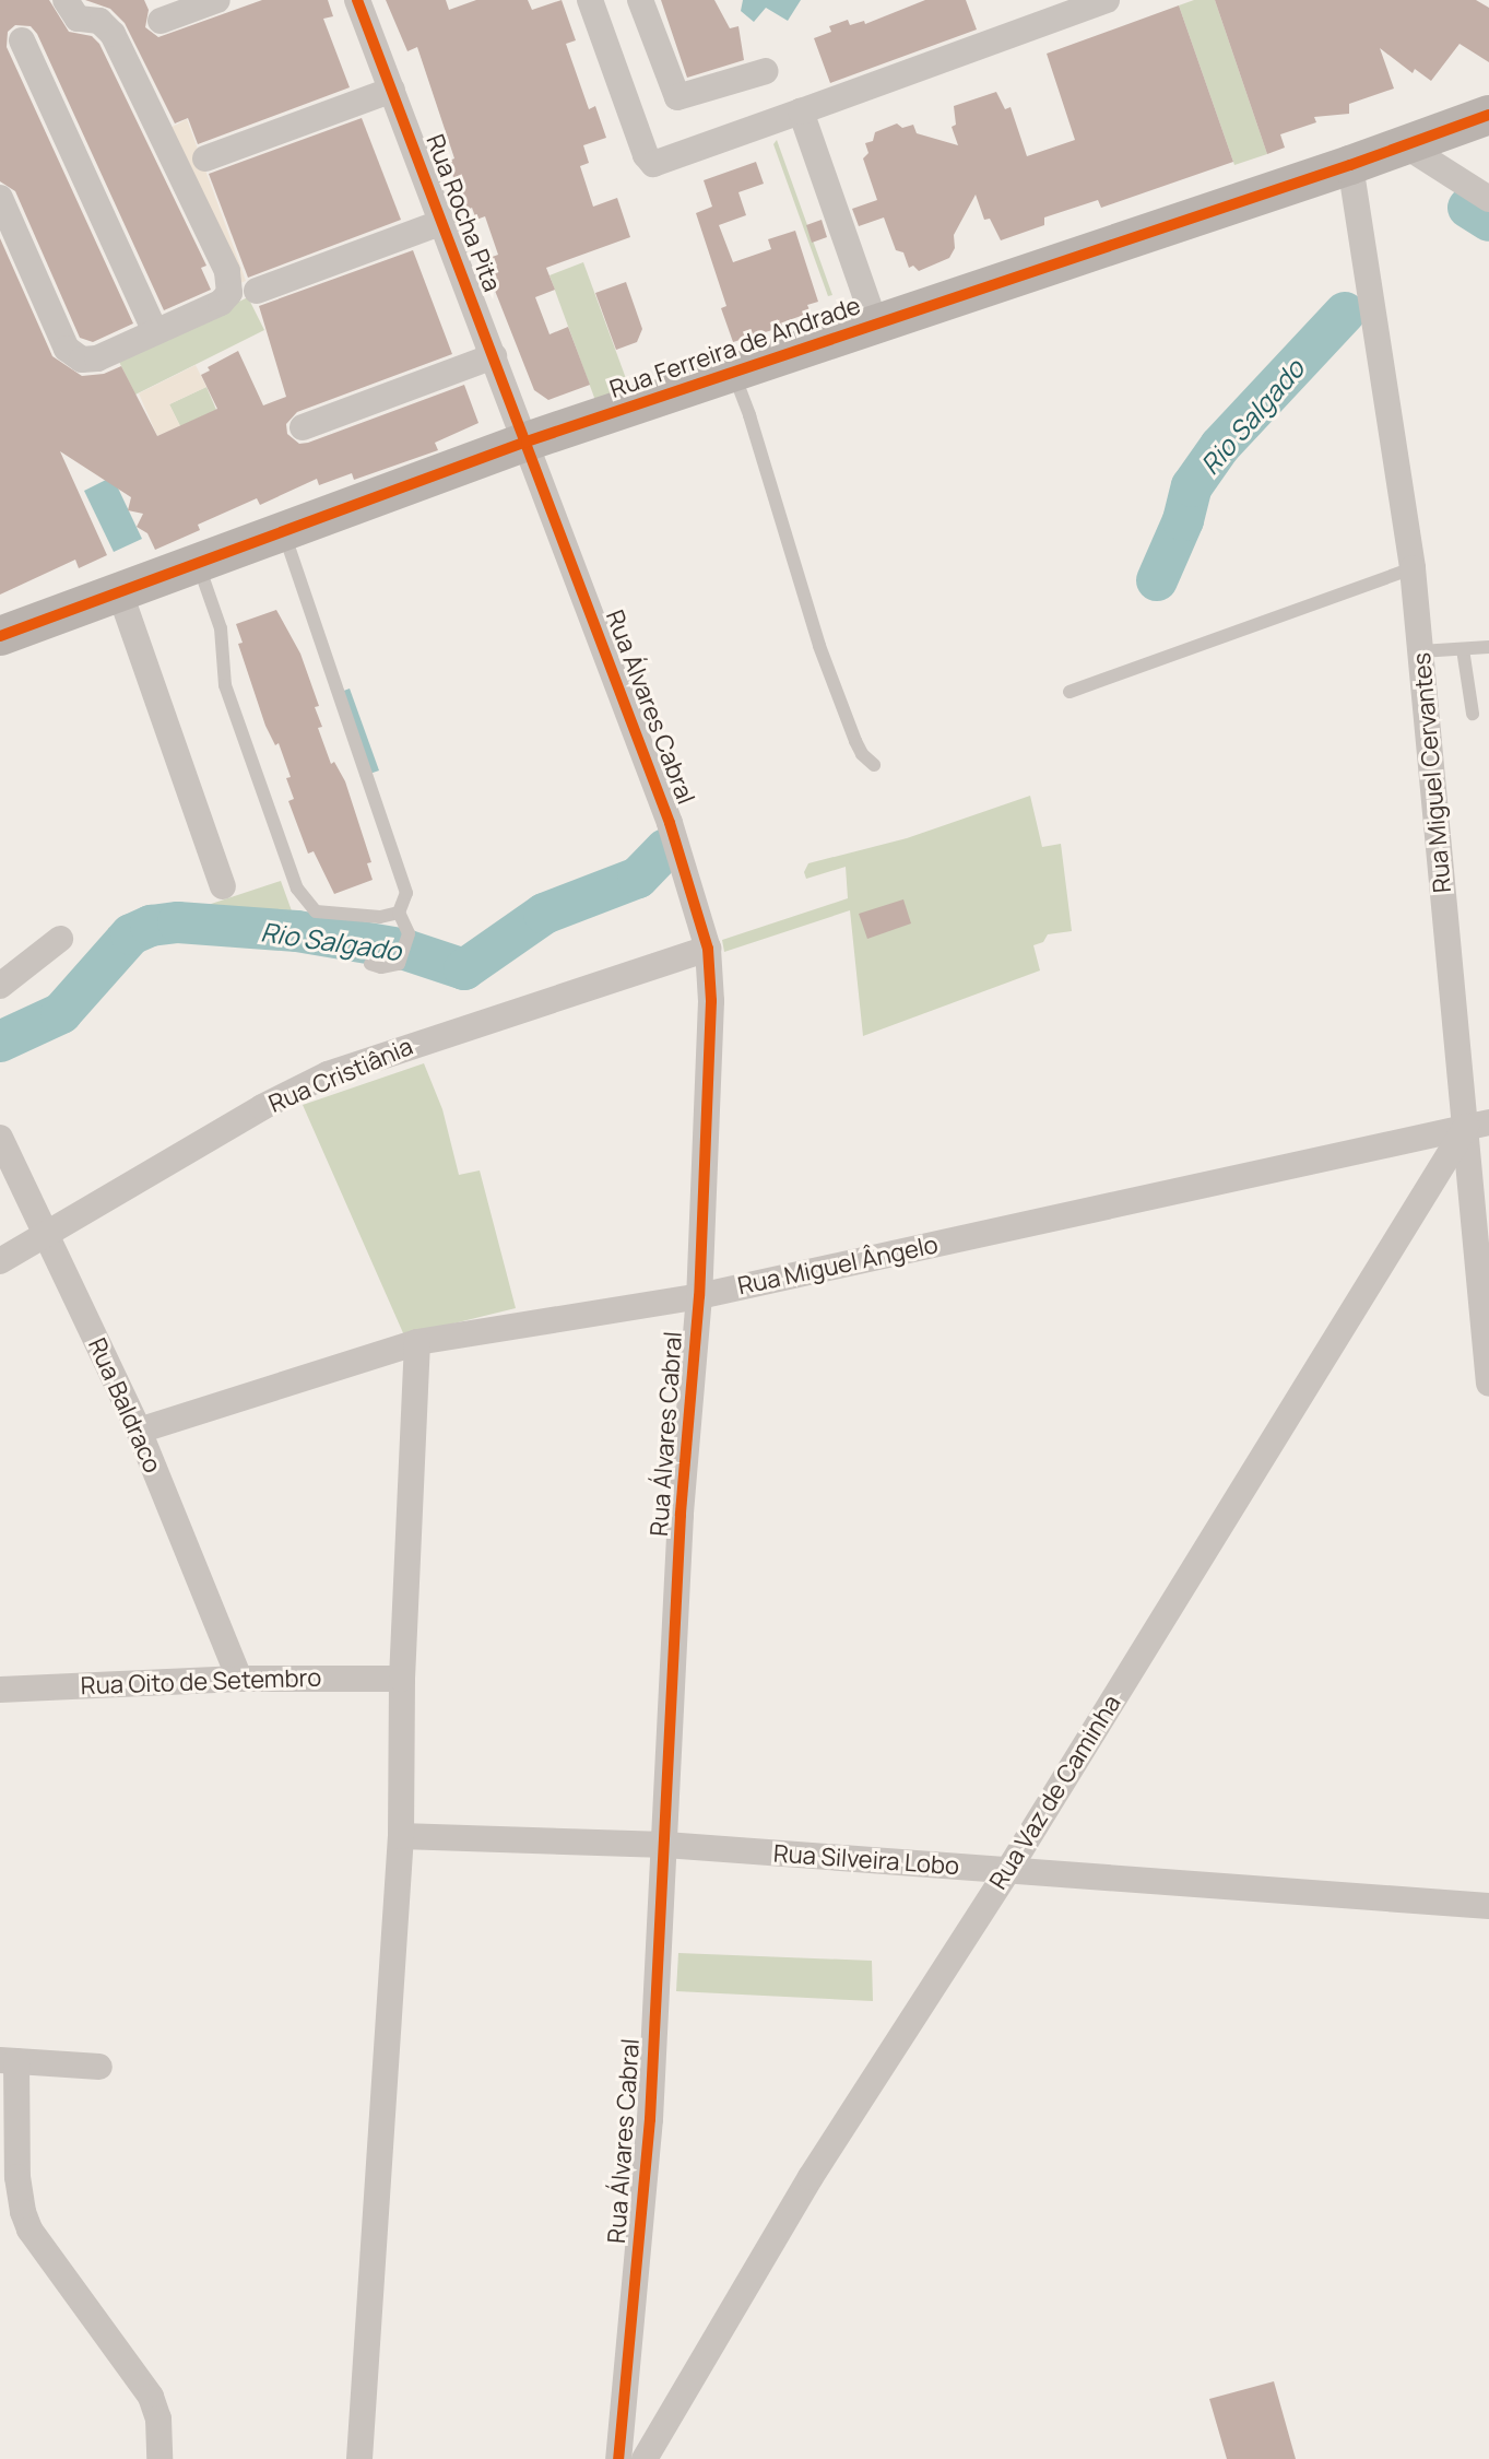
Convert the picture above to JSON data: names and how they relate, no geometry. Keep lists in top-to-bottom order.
{
  "streets": {
    "street": [
      "Rua Rocha Pita",
      "Rua Ferreira de Andrade",
      "Rua Álvares Cabral",
      "Rua Miguel Cervantes",
      "Rua Cristiânia",
      "Rua Miguel Ângelo",
      "Rua Baldraco",
      "Rua Oito de Setembro",
      "Rua Vaz de Caminha",
      "Rua Silveira Lobo"
    ]
  },
  "crossings": [
    ["Rua Rocha Pita", "Rua Ferreira de Andrade"],
    ["Rua Rocha Pita", "Rua Álvares Cabral"],
    ["Rua Ferreira de Andrade", "Rua Álvares Cabral"],
    ["Rua Ferreira de Andrade", "Rua Miguel Cervantes"],
    ["Rua Álvares Cabral", "Rua Cristiânia"],
    ["Rua Álvares Cabral", "Rua Miguel Ângelo"],
    ["Rua Álvares Cabral", "Rua Silveira Lobo"],
    ["Rua Miguel Cervantes", "Rua Miguel Ângelo"],
    ["Rua Miguel Cervantes", "Rua Vaz de Caminha"],
    ["Rua Cristiânia", "Rua Baldraco"],
    ["Rua Miguel Ângelo", "Rua Baldraco"],
    ["Rua Miguel Ângelo", "Rua Vaz de Caminha"],
    ["Rua Baldraco", "Rua Oito de Setembro"],
    ["Rua Vaz de Caminha", "Rua Silveira Lobo"]
  ],
  "water": ["Rio Salgado"]
}
